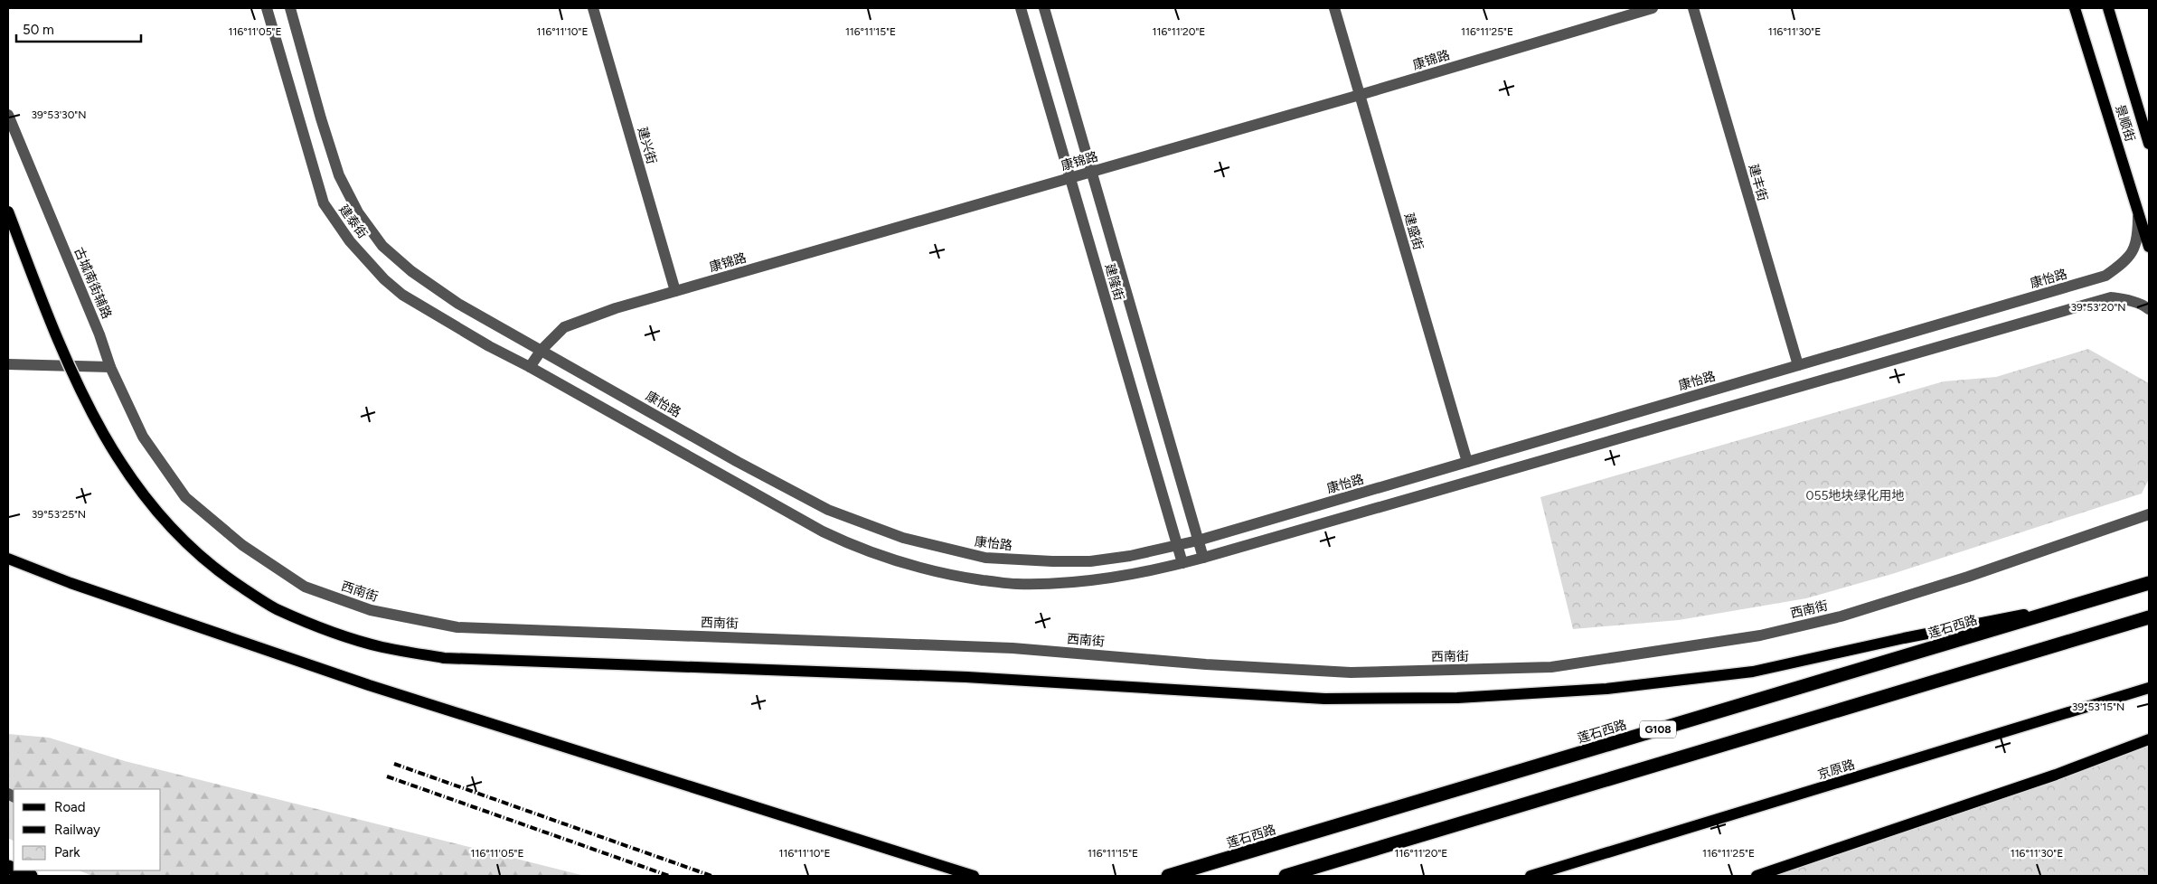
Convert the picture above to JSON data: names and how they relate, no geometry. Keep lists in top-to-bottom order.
{
  "streets": {
    "highway": ["莲石西路", "G108"],
    "main road": ["景顺街", "京原路"],
    "street": [
      "康锦路",
      "建兴街",
      "建丰街",
      "建泰街",
      "建盛街",
      "康怡路",
      "建隆街",
      "古城南街辅路",
      "西南街"
    ]
  },
  "crossings": [
    ["康锦路", "建兴街"],
    ["康锦路", "建泰街"],
    ["康锦路", "建盛街"],
    ["康锦路", "康怡路"],
    ["康锦路", "建隆街"],
    ["景顺街", "康怡路"],
    ["建丰街", "康怡路"],
    ["建泰街", "康怡路"],
    ["建盛街", "康怡路"],
    ["康怡路", "建隆街"],
    ["古城南街辅路", "西南街"]
  ],
  "parks": ["055地块绿化用地"],
  "legend": ["Road", "Railway", "Park"],
  "scale_bar": "50 m",
  "coordinates": [
    "116°11'05\"E",
    "116°11'10\"E",
    "116°11'15\"E",
    "116°11'20\"E",
    "116°11'25\"E",
    "116°11'30\"E",
    "39°53'30\"N",
    "39°53'20\"N",
    "39°53'25\"N",
    "39°53'15\"N"
  ]
}
